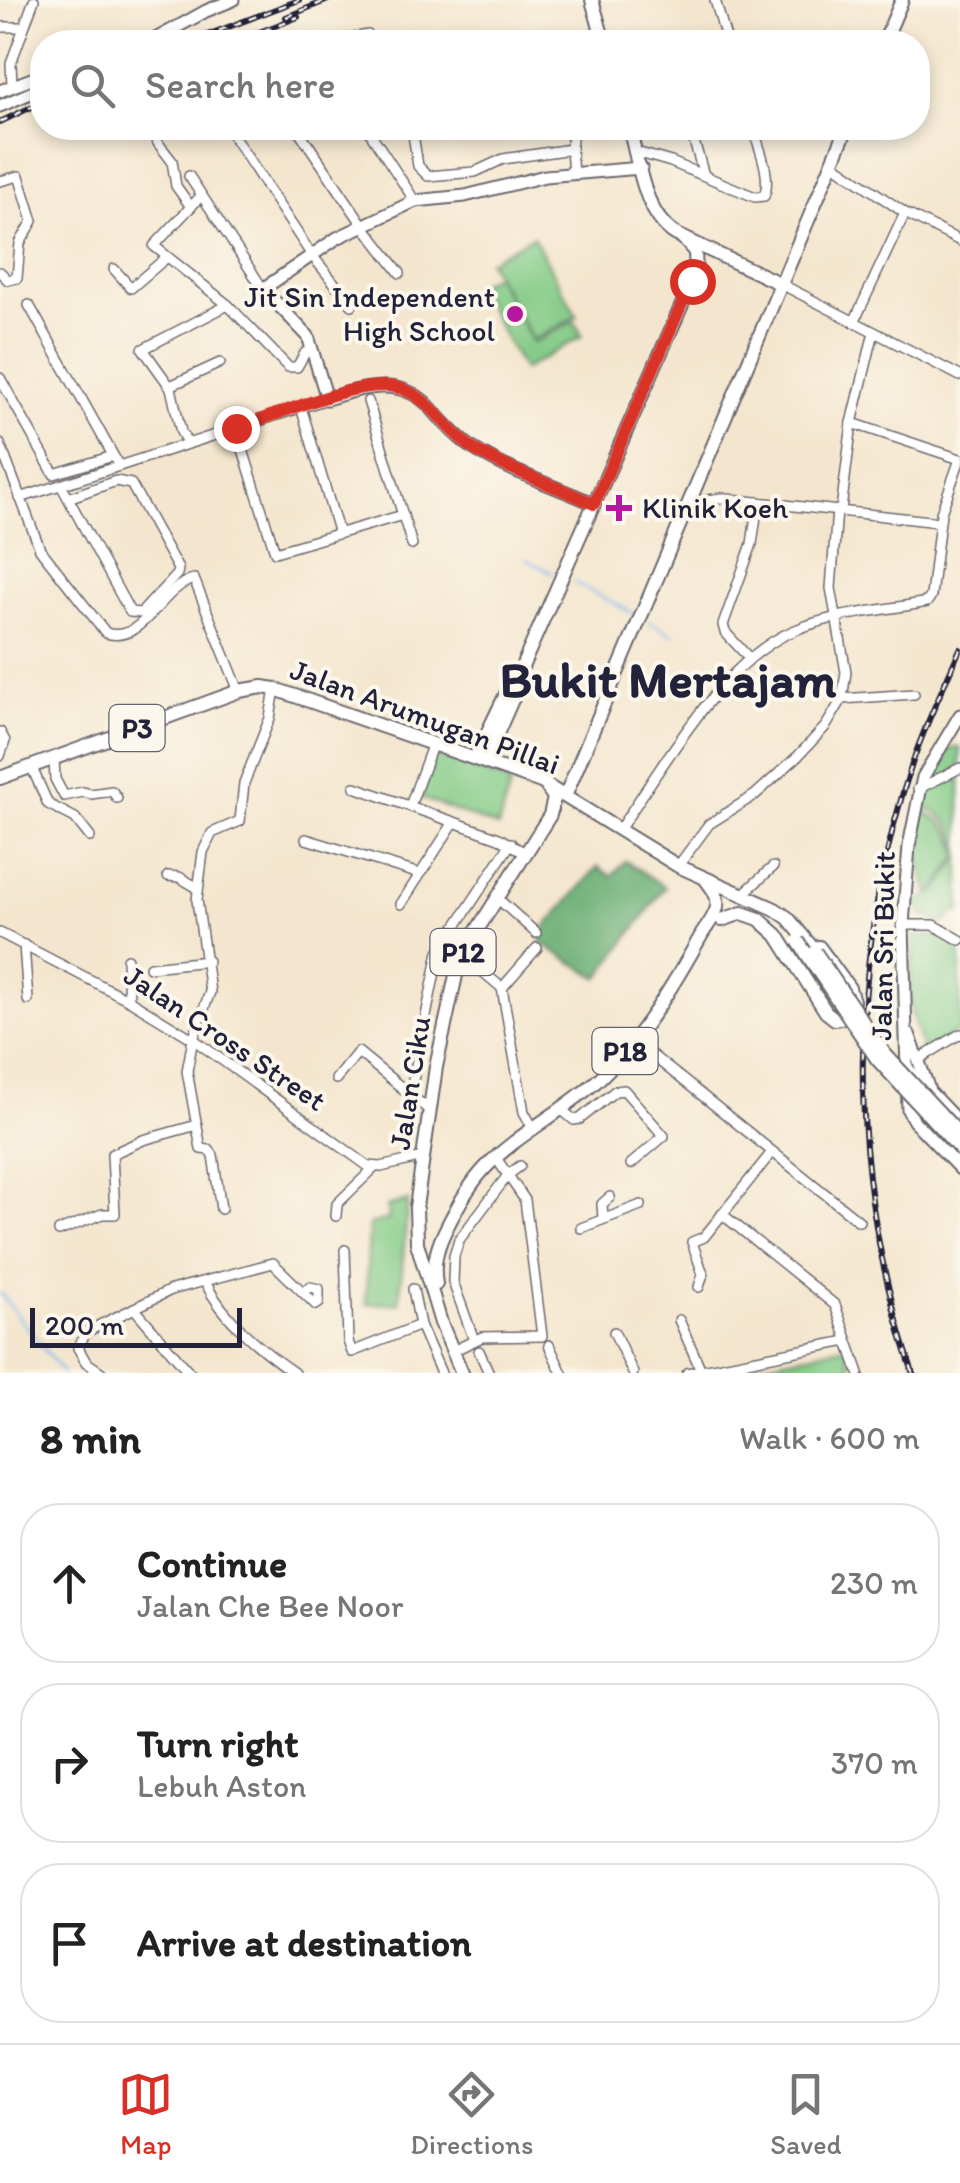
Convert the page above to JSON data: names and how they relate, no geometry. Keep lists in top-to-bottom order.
{
  "streets": {
    "main road": [
      "Jalan Arumugan Pillai",
      "P3",
      "P12",
      "P18",
      "Jalan Ciku"
    ],
    "street": ["Jalan Sri Bukit", "Jalan Cross Street"]
  },
  "crossings": [
    ["Jalan Arumugan Pillai", "P18"],
    ["P12", "Jalan Ciku"]
  ],
  "districts": ["Bukit Mertajam"],
  "places": {
    "other": ["Jit Sin Independent High School"],
    "health": ["Klinik Koeh"]
  },
  "scale_bar": "200 m",
  "page": {
    "search": "Search here",
    "scale": "200 m",
    "heading": ["8 min", "Walk · 600 m"],
    "list": [
      ["Continue", "Jalan Che Bee Noor", "230 m"],
      ["Turn right", "Lebuh Aston", "370 m"],
      "Arrive at destination"
    ],
    "nav": ["Map", "Directions", "Saved"]
  }
}
